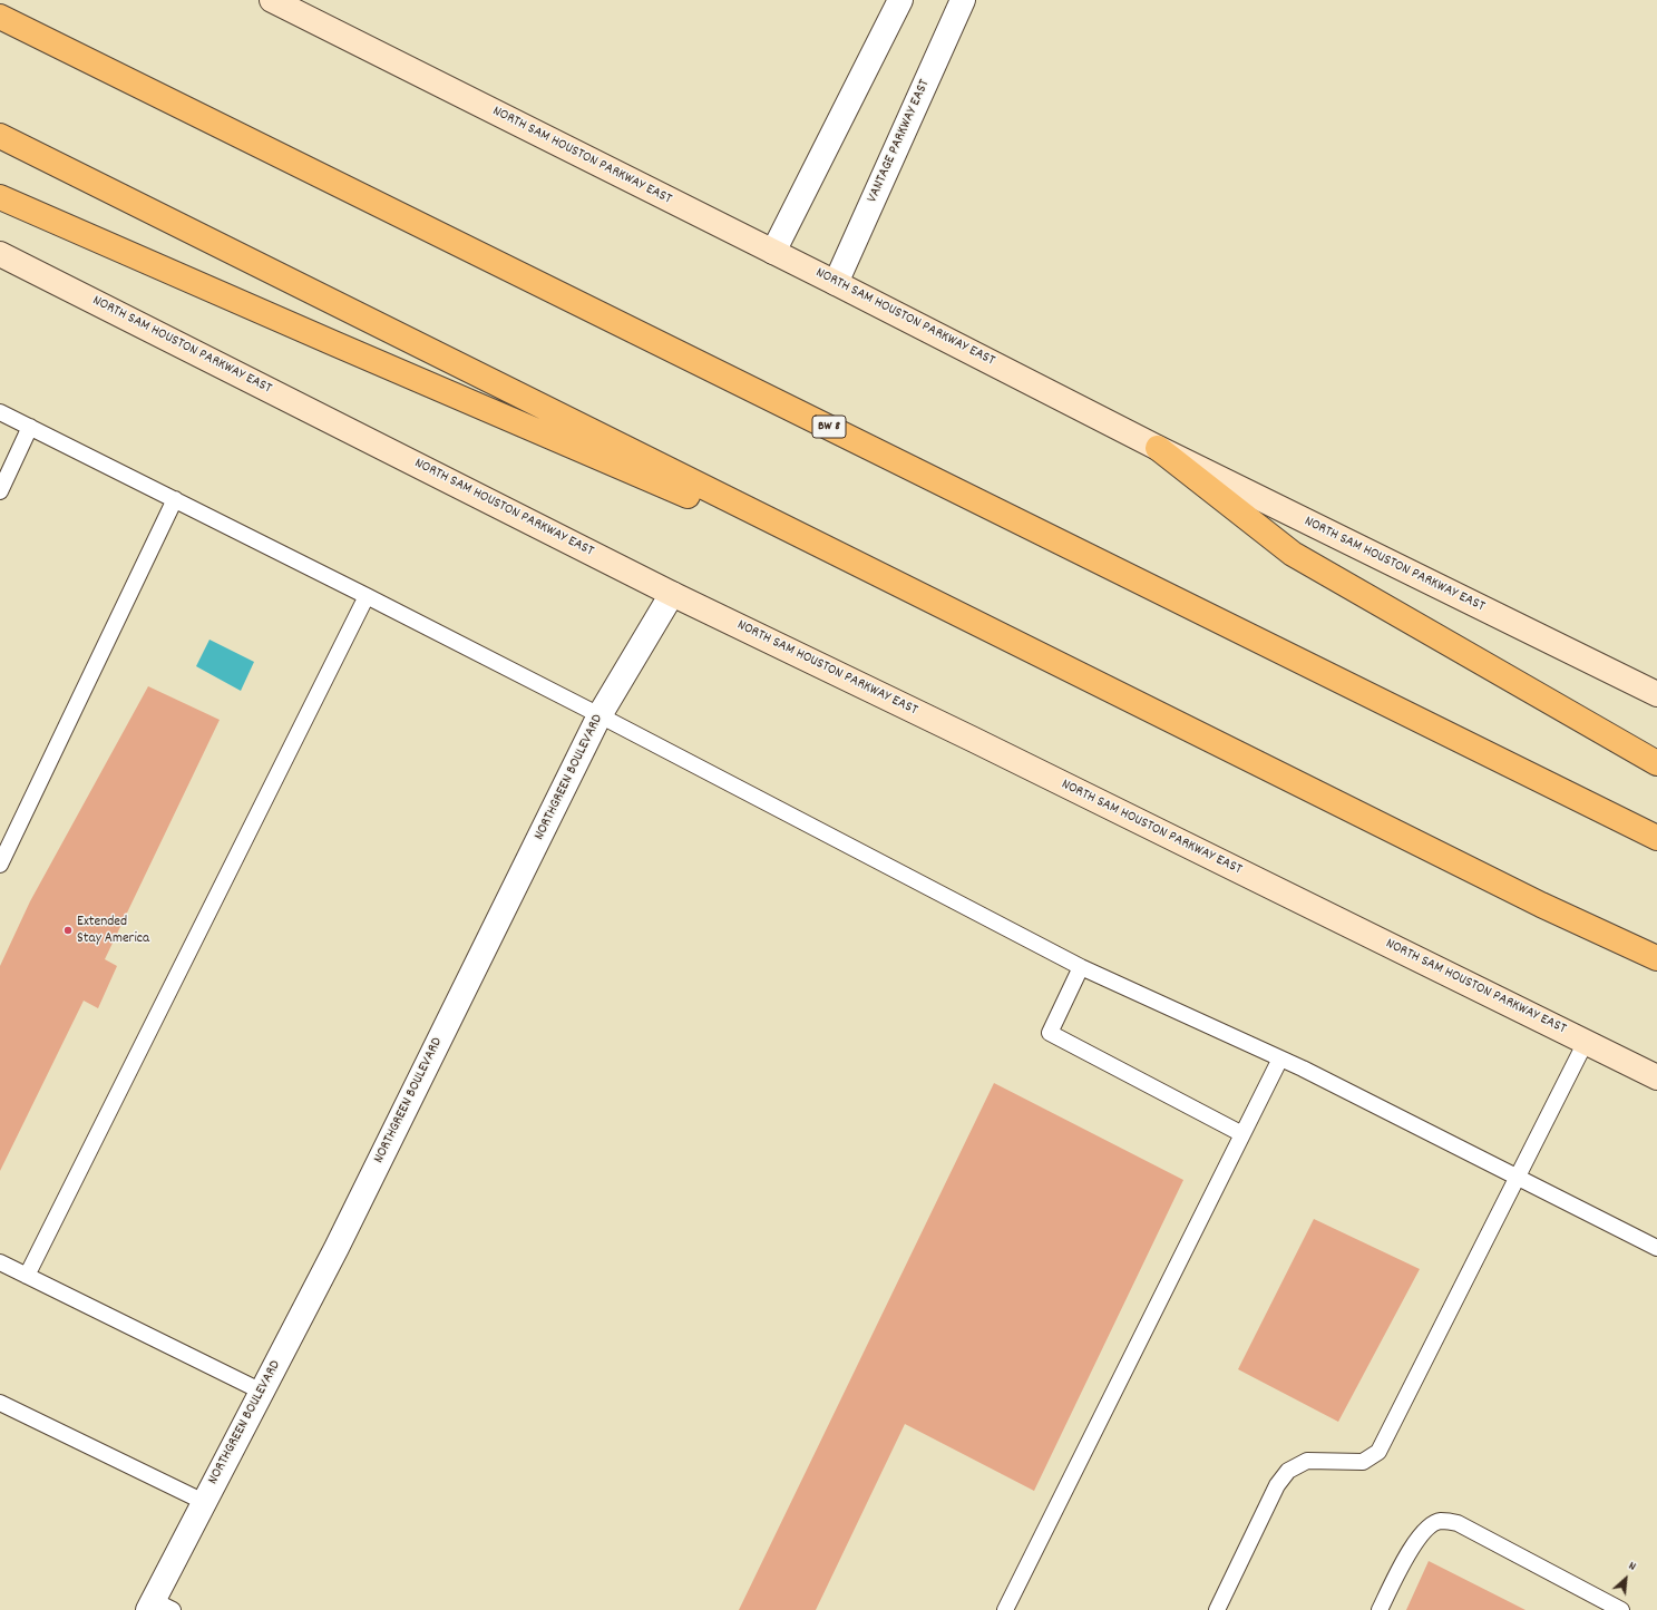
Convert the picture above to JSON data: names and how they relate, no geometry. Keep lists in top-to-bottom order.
{
  "streets": {
    "highway": ["BW 8"],
    "main road": ["NORTH SAM HOUSTON PARKWAY EAST"],
    "street": ["VANTAGE PARKWAY EAST", "NORTHGREEN BOULEVARD"]
  },
  "crossings": [
    ["VANTAGE PARKWAY EAST", "NORTH SAM HOUSTON PARKWAY EAST"],
    ["NORTH SAM HOUSTON PARKWAY EAST", "NORTHGREEN BOULEVARD"]
  ],
  "places": ["Extended Stay America"],
  "north": "top right"
}
